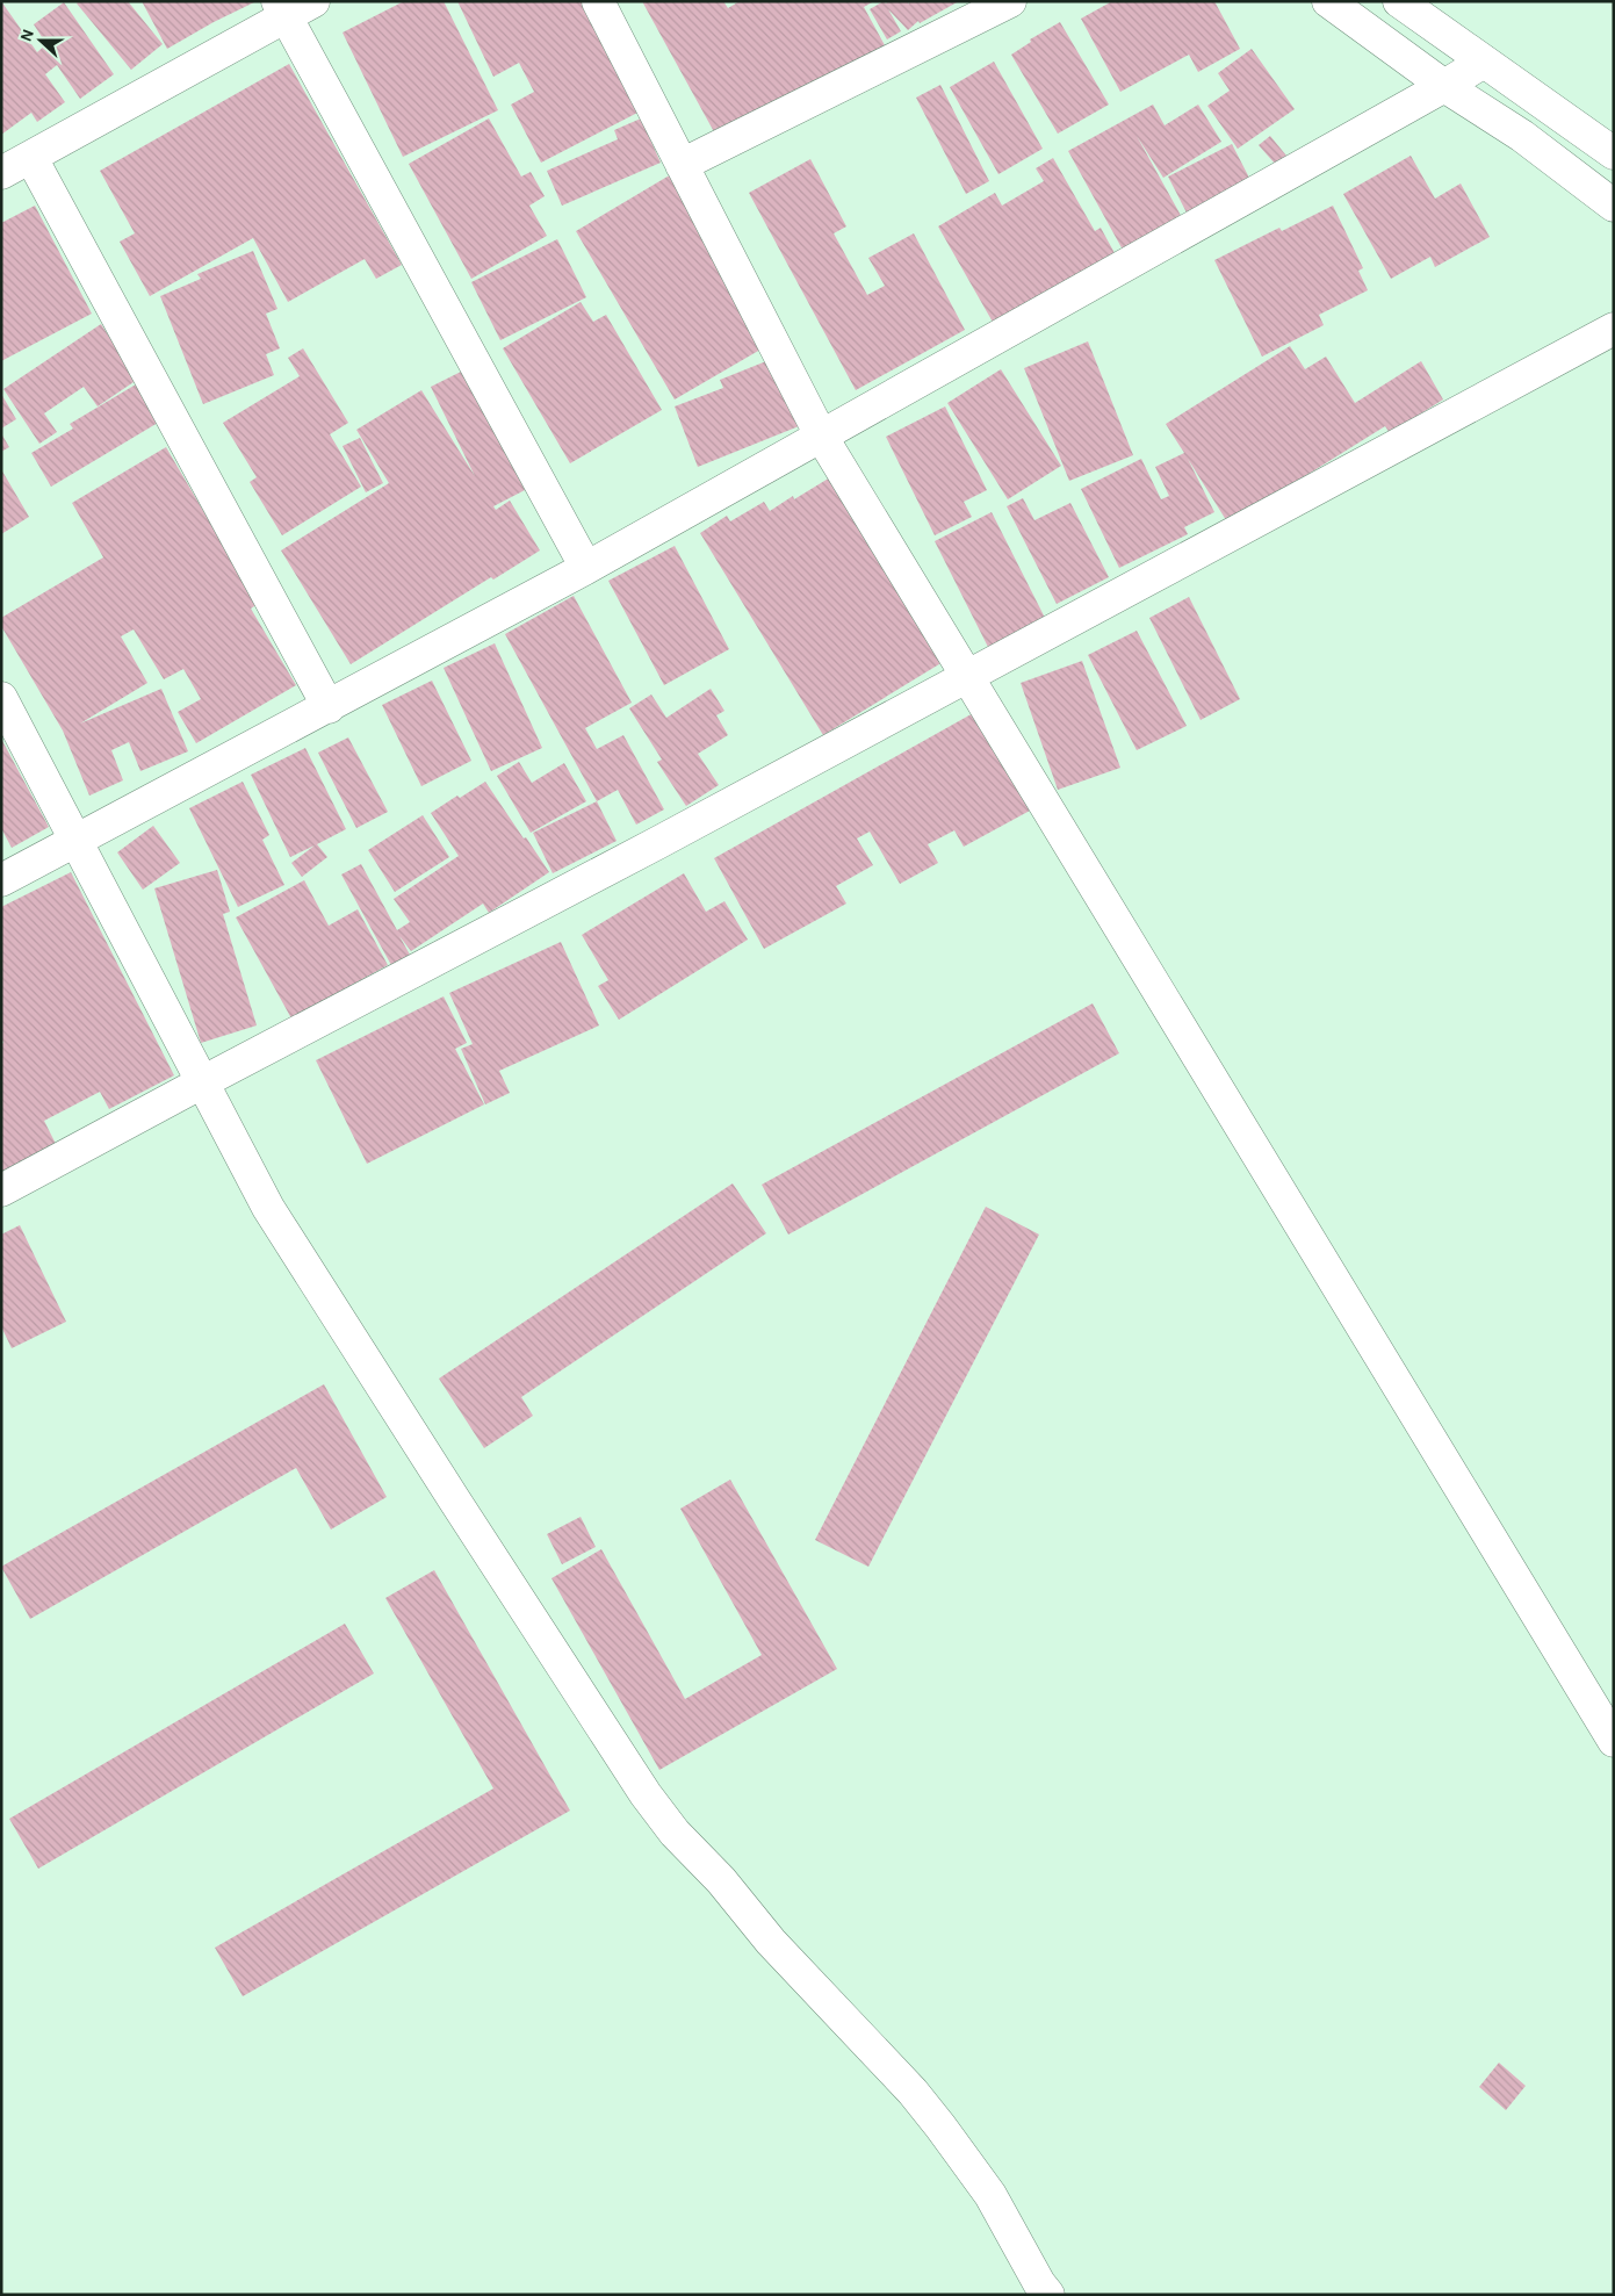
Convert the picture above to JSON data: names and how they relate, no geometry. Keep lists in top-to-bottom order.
{
  "north": "left"
}
